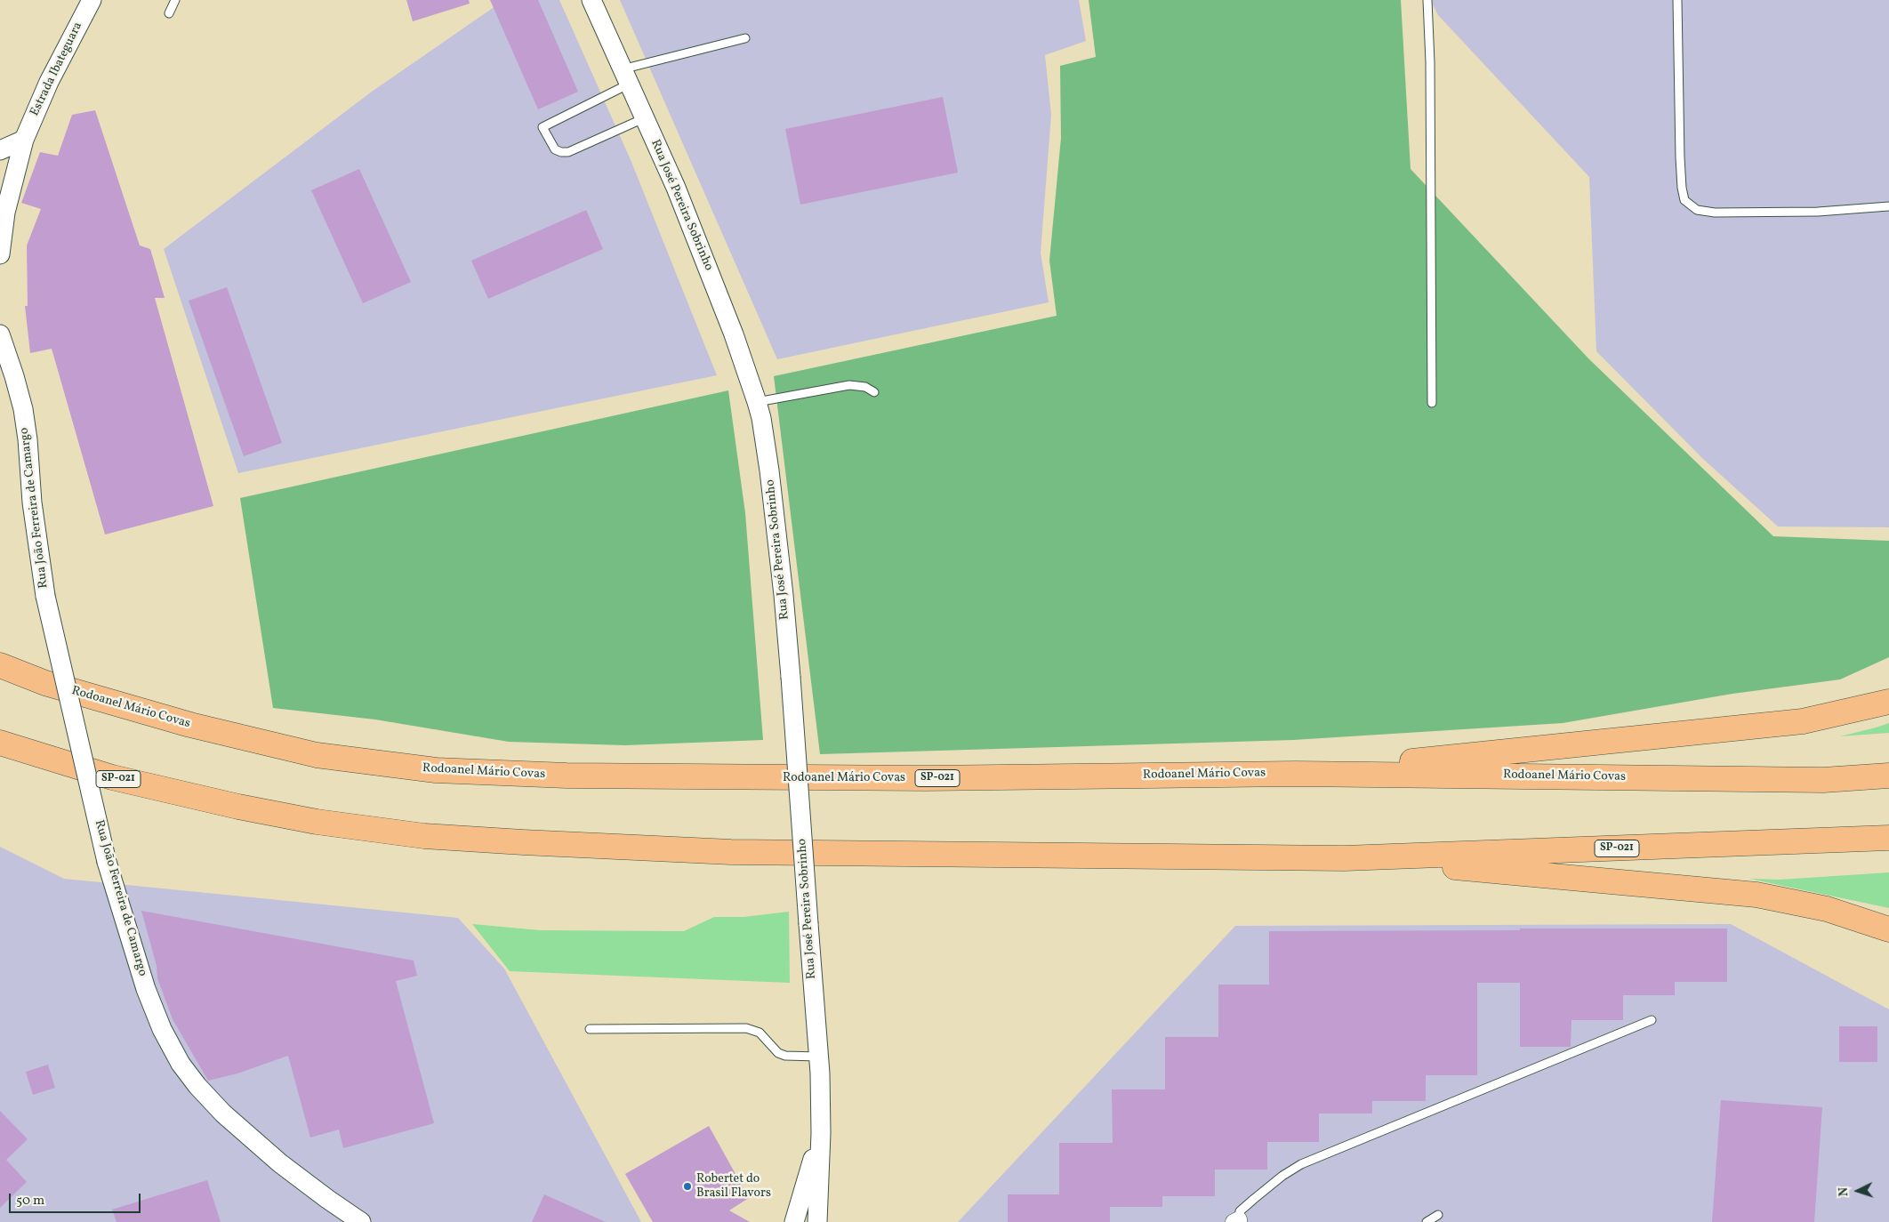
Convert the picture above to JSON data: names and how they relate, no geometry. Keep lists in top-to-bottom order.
{
  "streets": {
    "highway": ["Rodoanel Mário Covas", "SP-021"],
    "street": ["Estrada Ibateguara", "Rua José Pereira Sobrinho", "Rua João Ferreira de Camargo"]
  },
  "places": ["Robertet do Brasil Flavors"],
  "scale_bar": "50 m",
  "north": "left"
}
